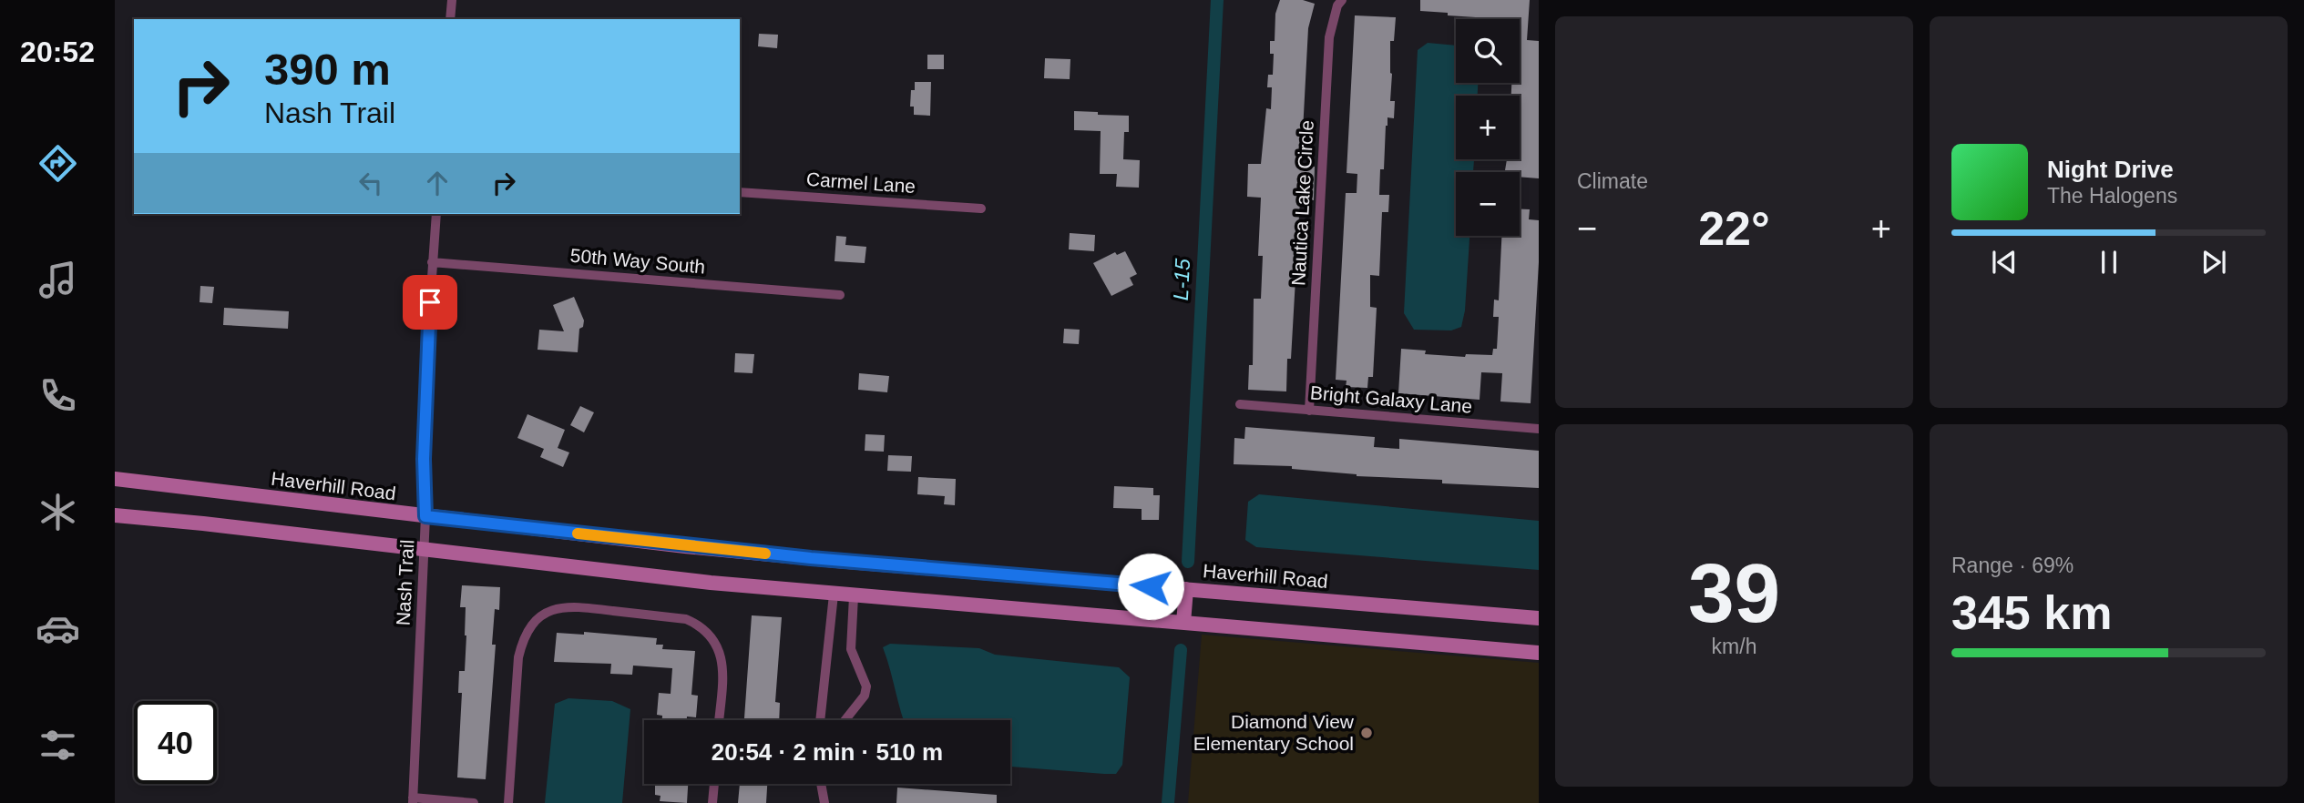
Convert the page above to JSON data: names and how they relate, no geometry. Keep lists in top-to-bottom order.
{
  "streets": {
    "street": [
      "Carmel Lane",
      "Nautica Lake Circle",
      "50th Way South",
      "Bright Galaxy Lane",
      "Haverhill Road",
      "Nash Trail"
    ]
  },
  "crossings": [
    ["Nautica Lake Circle", "Bright Galaxy Lane"],
    ["50th Way South", "Nash Trail"],
    ["Haverhill Road", "Nash Trail"]
  ],
  "water": ["L-15"],
  "places": ["Diamond View Elementary School"],
  "page": {
    "tabs": "20:52",
    "tile": [
      "Climate",
      ["39", "km/h"],
      ["Range · 69%", "345 km"]
    ],
    "map_buttons": ["+", "−"],
    "turn": ["390 m", "Nash Trail"],
    "song": ["Night Drive", "The Halogens"],
    "heat": ["−", "22°", "+"],
    "limit": "40",
    "trip": "20:54 · 2 min · 510 m"
  }
}
